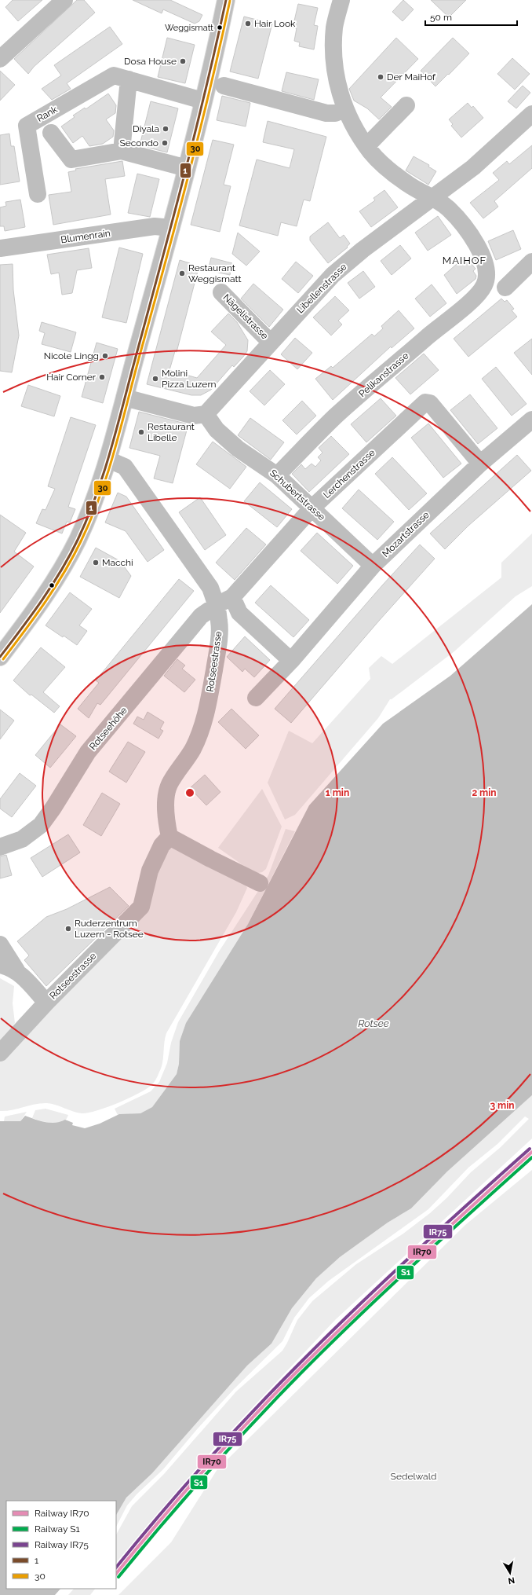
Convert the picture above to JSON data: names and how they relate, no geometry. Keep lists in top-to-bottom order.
{
  "streets": {
    "street": [
      "Rank",
      "Blumenrain",
      "Libellenstrasse",
      "Nägelistrasse",
      "Pelikanstrasse",
      "Lerchenstrasse",
      "Schubertstrasse",
      "Mozartstrasse",
      "Rotseestrasse",
      "Rotseehöhe"
    ]
  },
  "crossings": [
    ["Libellenstrasse", "Nägelistrasse"],
    ["Libellenstrasse", "Pelikanstrasse"],
    ["Libellenstrasse", "Schubertstrasse"],
    ["Pelikanstrasse", "Schubertstrasse"],
    ["Lerchenstrasse", "Schubertstrasse"],
    ["Lerchenstrasse", "Mozartstrasse"],
    ["Lerchenstrasse", "Rotseestrasse"],
    ["Lerchenstrasse", "Rotseehöhe"],
    ["Schubertstrasse", "Mozartstrasse"],
    ["Rotseestrasse", "Rotseehöhe"]
  ],
  "districts": ["MAIHOF"],
  "water": ["Rotsee"],
  "parks": ["Sedelwald"],
  "places": [
    "Hair Look",
    "Weggismatt",
    "Dosa House",
    "Der MaiHof",
    "Diyala",
    "Secondo",
    "Restaurant Weggismatt",
    "Nicole Lingg",
    "Hair Corner",
    "Molini Pizza Luzern",
    "Restaurant Libelle",
    "Macchi",
    "Ruderzentrum Luzern - Rotsee"
  ],
  "lines": [
    "transit line 1",
    "transit line 30",
    "rail line IR75",
    "rail line IR70",
    "rail line S1"
  ],
  "legend": [
    "Railway IR70",
    "Railway S1",
    "Railway IR75",
    "1",
    "30"
  ],
  "scale_bar": "50 m",
  "north": "bottom",
  "rings": ["1 min", "2 min", "3 min"]
}
